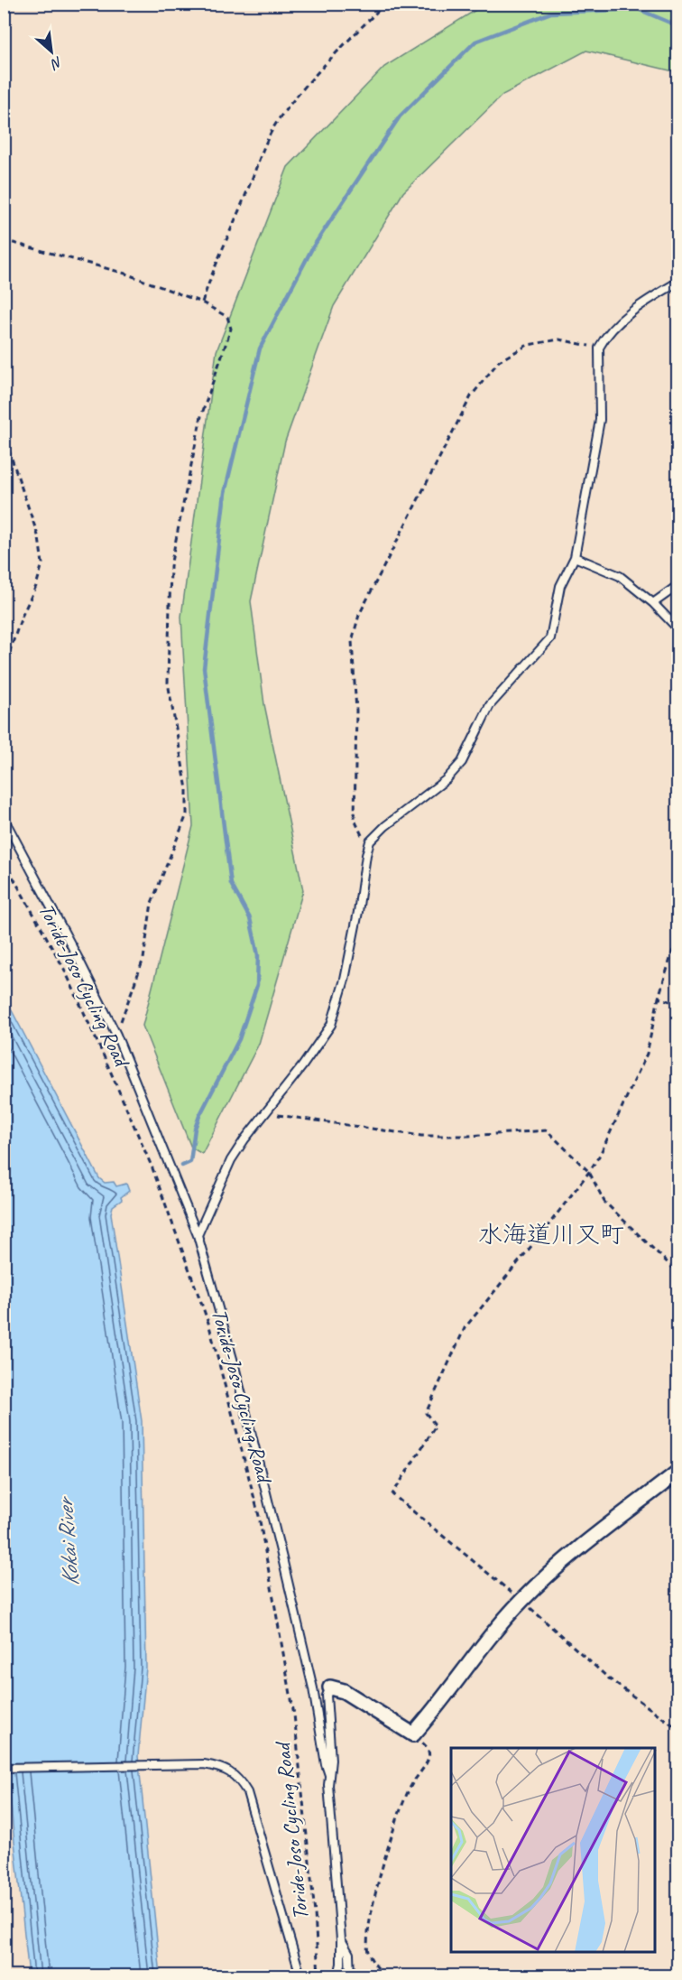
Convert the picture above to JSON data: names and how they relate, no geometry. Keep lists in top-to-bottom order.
{
  "streets": {
    "path": ["Toride-Joso Cycling Road"]
  },
  "districts": ["水海道川又町"],
  "water": ["Kokai River"],
  "north": "bottom right"
}
